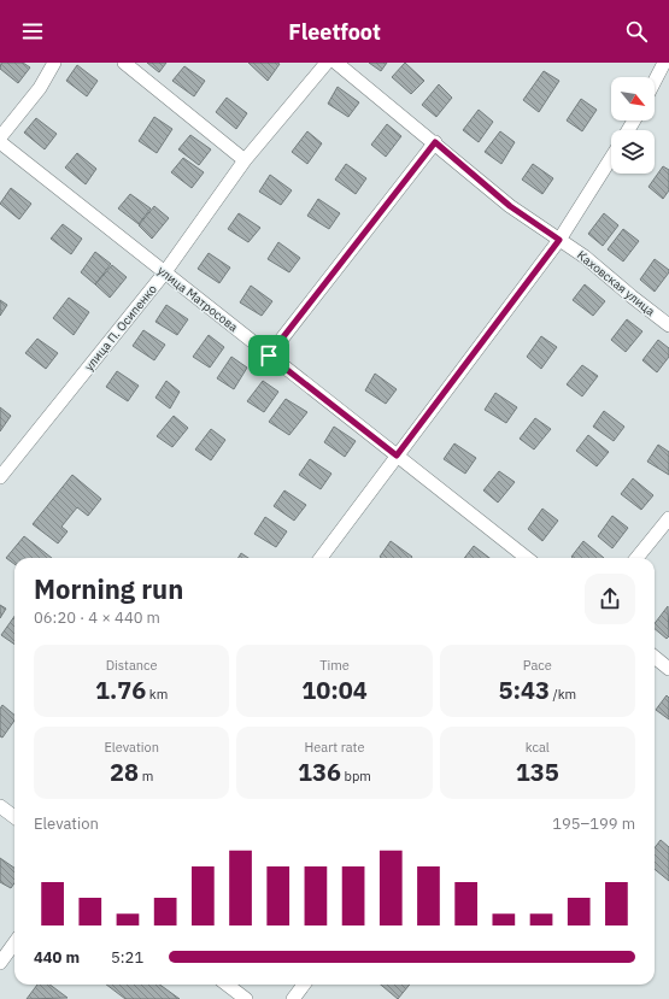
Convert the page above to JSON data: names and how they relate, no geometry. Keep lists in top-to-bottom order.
{
  "streets": {
    "street": ["Каховская улица", "улица Матросова", "улица П. Осипенко"]
  },
  "crossings": [
    ["улица Матросова", "улица П. Осипенко"]
  ],
  "north": "bottom right",
  "page": {
    "header": "Fleetfoot",
    "heading": ["Morning run", "06:20 · 4 × 440 m"],
    "stats": [
      ["Distance", "1.76 km"],
      ["Time", "10:04"],
      ["Pace", "5:43 /km"],
      ["Elevation", "28 m"],
      ["Heart rate", "136 bpm"],
      ["kcal", "135"]
    ],
    "chart": ["Elevation", "195–199 m"],
    "list": [
      {
        "name": "440 m",
        "note": "5:21"
      }
    ]
  }
}
